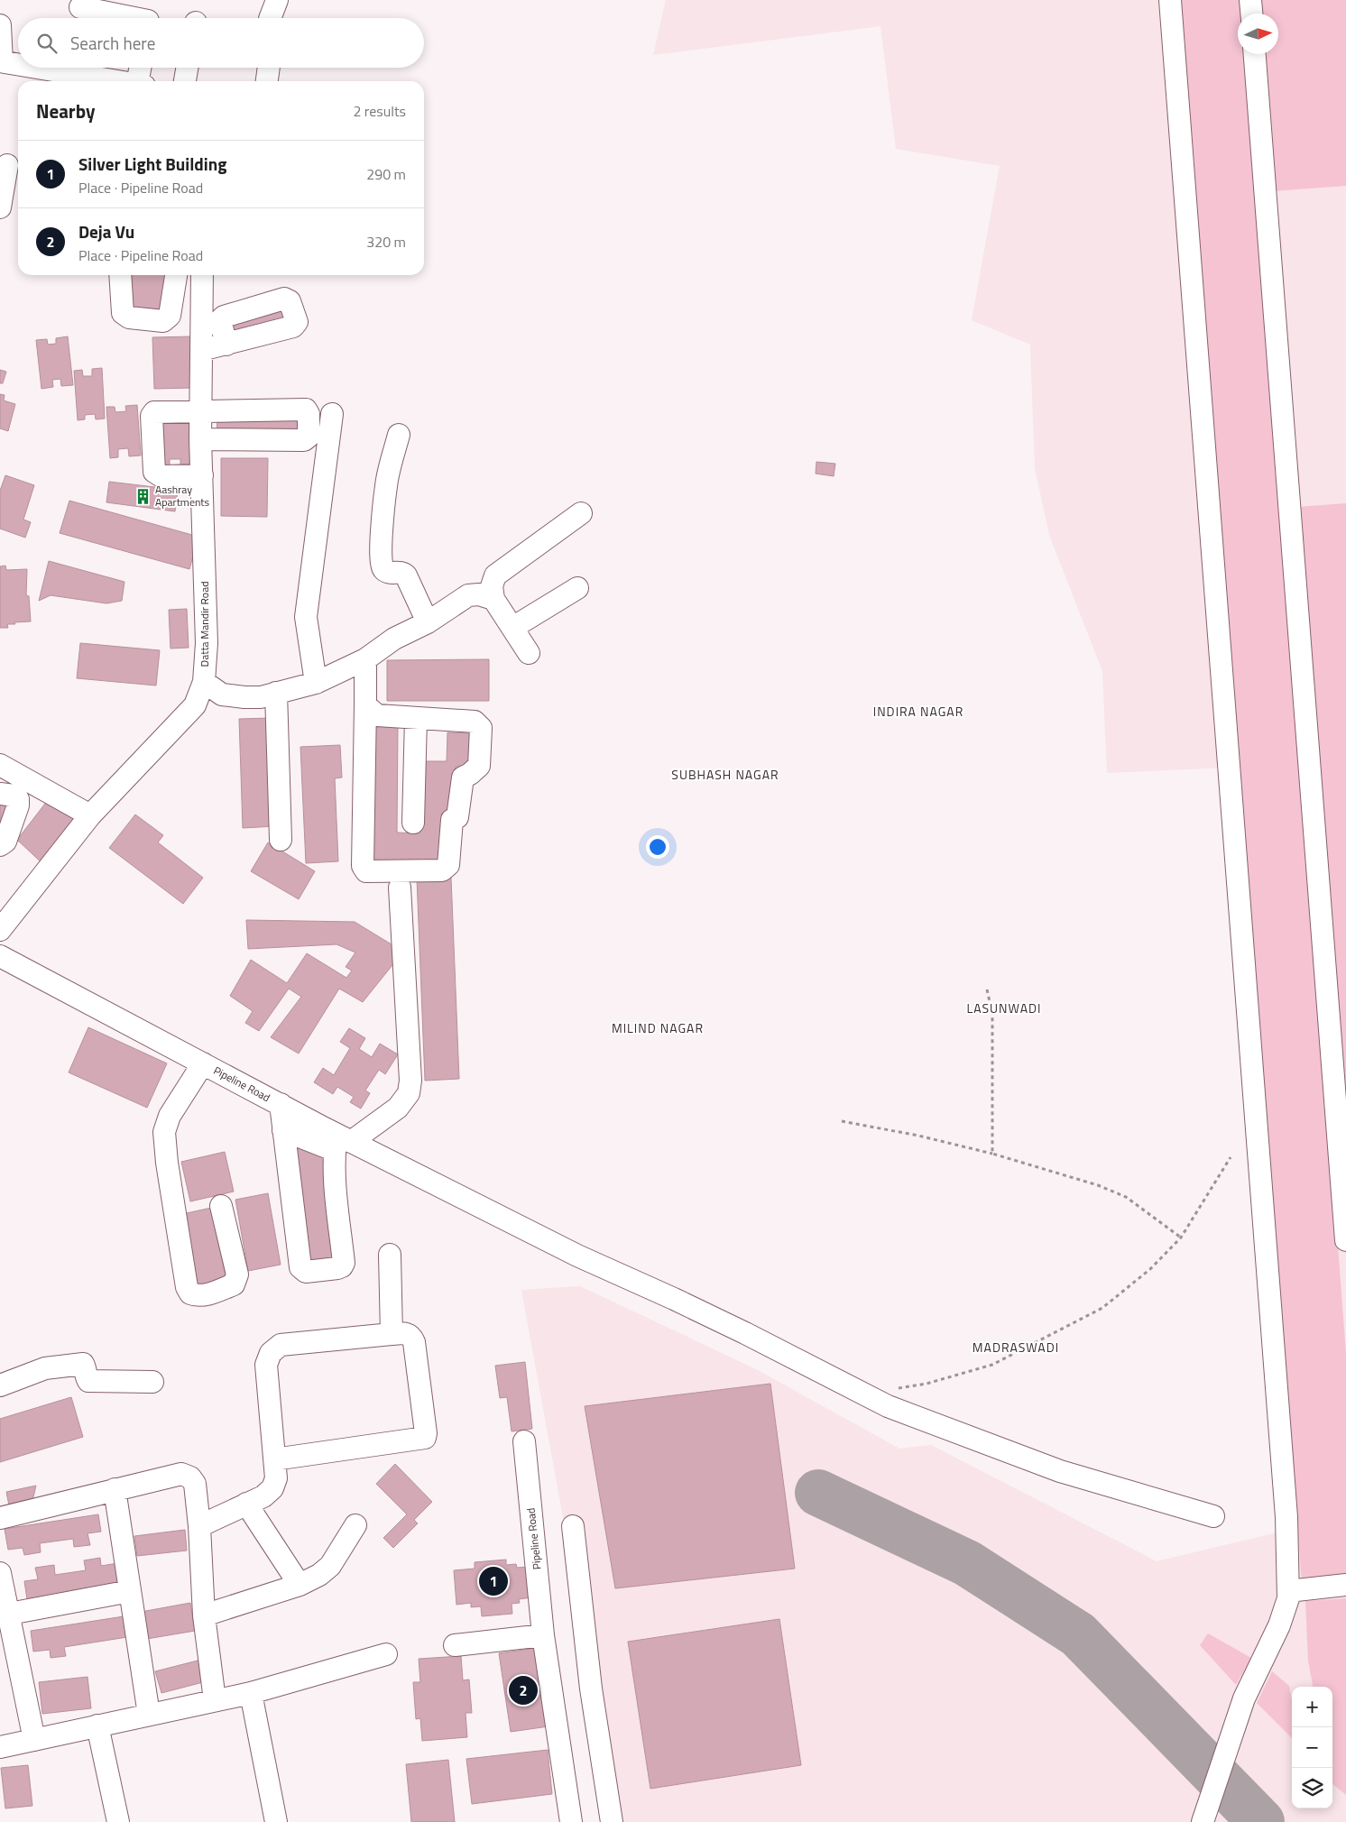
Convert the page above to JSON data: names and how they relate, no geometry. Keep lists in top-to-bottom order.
{
  "streets": {
    "street": ["Datta Mandir Road", "Pipeline Road"]
  },
  "districts": [
    "INDIRA NAGAR",
    "SUBHASH NAGAR",
    "LASUNWADI",
    "MILIND NAGAR",
    "MADRASWADI"
  ],
  "places": {
    "building": ["Aashray Apartments"]
  },
  "north": "right",
  "page": {
    "search": "Search here",
    "heading": ["Nearby", "2 results"],
    "list": [
      {
        "mark": "1",
        "name": "Silver Light Building",
        "note": "Place · Pipeline Road",
        "value": "290 m"
      },
      {
        "mark": "2",
        "name": "Deja Vu",
        "note": "Place · Pipeline Road",
        "value": "320 m"
      }
    ],
    "pins": ["1", "2"],
    "map_buttons": ["+", "−"]
  }
}
